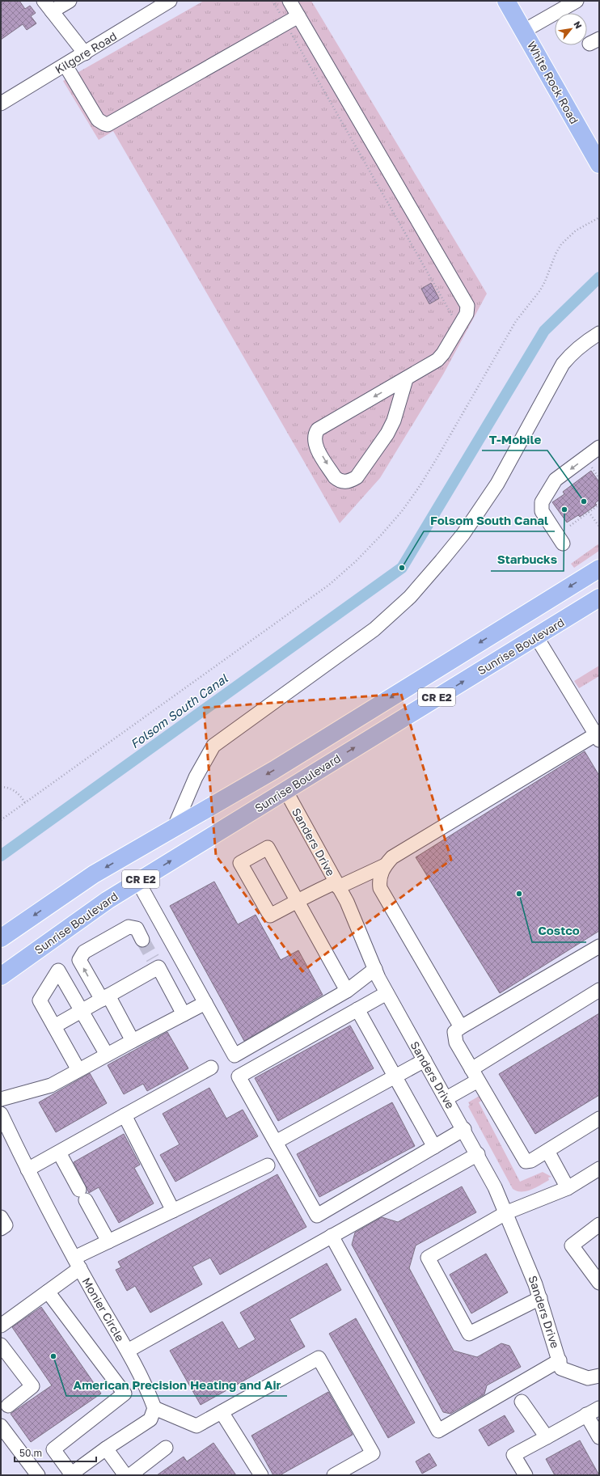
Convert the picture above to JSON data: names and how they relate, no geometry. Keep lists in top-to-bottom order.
{
  "streets": {
    "main road": ["White Rock Road", "Sunrise Boulevard", "CR E2"],
    "street": ["Kilgore Road", "Sanders Drive", "Monier Circle"]
  },
  "crossings": [
    ["Sunrise Boulevard", "Sanders Drive"]
  ],
  "water": ["Folsom South Canal"],
  "places": [
    "T-Mobile",
    "Starbucks",
    "Folsom South Canal",
    "Costco",
    "American Precision Heating and Air"
  ],
  "scale_bar": "50 m",
  "north": "top right"
}
